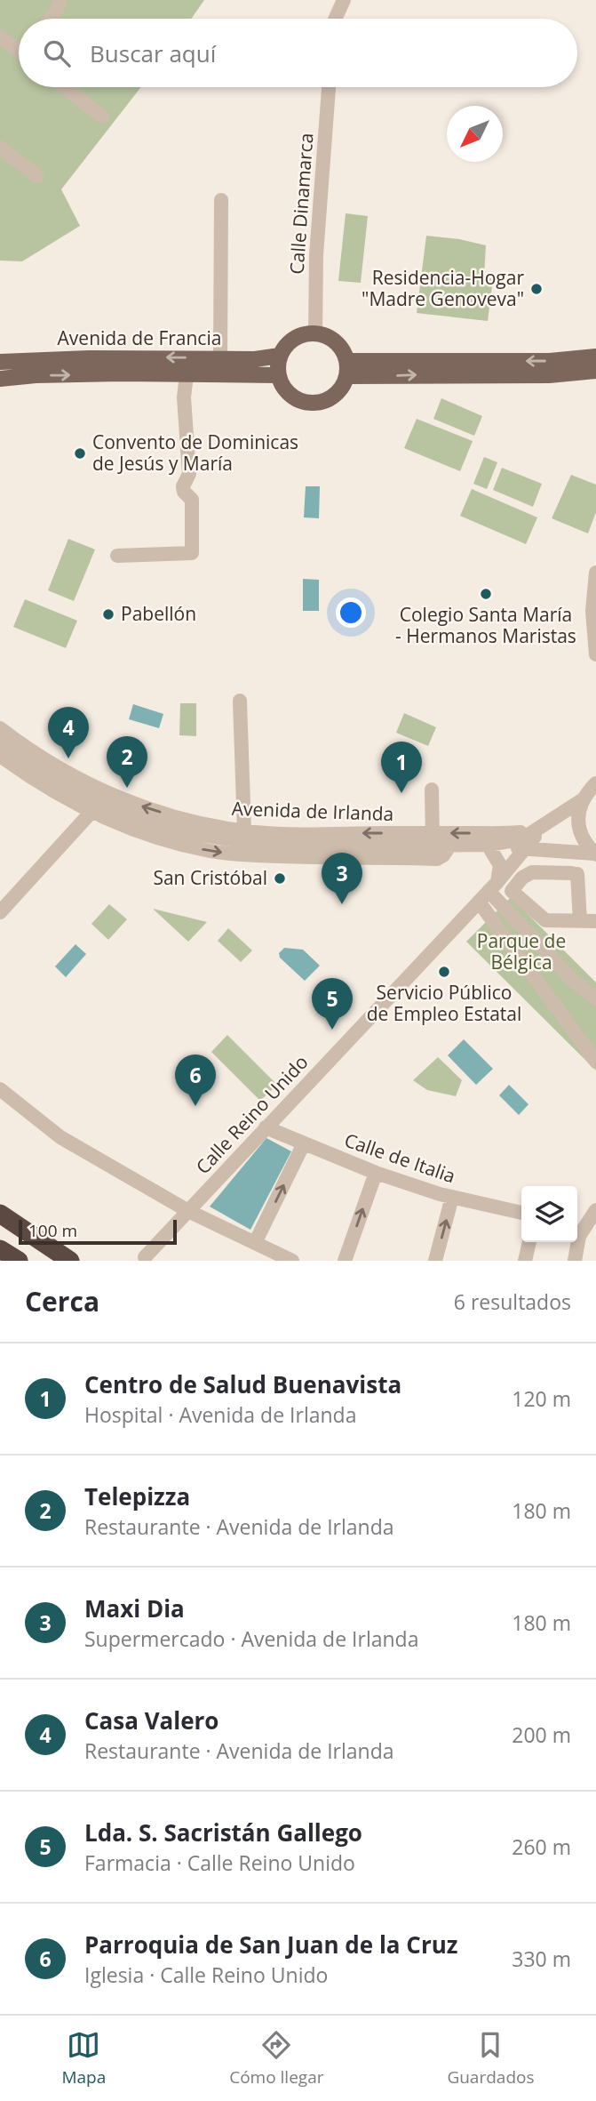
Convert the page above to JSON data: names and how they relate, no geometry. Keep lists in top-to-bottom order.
{
  "streets": {
    "main road": ["Avenida de Francia"],
    "street": [
      "Calle Dinamarca",
      "Avenida de Irlanda",
      "Calle Reino Unido",
      "Calle de Italia"
    ]
  },
  "crossings": [
    ["Calle Dinamarca", "Avenida de Francia"],
    ["Avenida de Irlanda", "Calle Reino Unido"],
    ["Calle Reino Unido", "Calle de Italia"]
  ],
  "parks": ["Parque de Bélgica"],
  "places": [
    "Residencia-Hogar \"Madre Genoveva\"",
    "Convento de Dominicas de Jesús y María",
    "Colegio Santa María - Hermanos Maristas",
    "Pabellón",
    "San Cristóbal",
    "Servicio Público de Empleo Estatal"
  ],
  "scale_bar": "100 m",
  "north": "bottom left",
  "page": {
    "search": "Buscar aquí",
    "pins": [
      "4",
      "2",
      "1",
      "3",
      "5",
      "6"
    ],
    "scale": "100 m",
    "heading": ["Cerca", "6 resultados"],
    "list": [
      {
        "mark": "1",
        "name": "Centro de Salud Buenavista",
        "note": "Hospital · Avenida de Irlanda",
        "value": "120 m"
      },
      {
        "mark": "2",
        "name": "Telepizza",
        "note": "Restaurante · Avenida de Irlanda",
        "value": "180 m"
      },
      {
        "mark": "3",
        "name": "Maxi Dia",
        "note": "Supermercado · Avenida de Irlanda",
        "value": "180 m"
      },
      {
        "mark": "4",
        "name": "Casa Valero",
        "note": "Restaurante · Avenida de Irlanda",
        "value": "200 m"
      },
      {
        "mark": "5",
        "name": "Lda. S. Sacristán Gallego",
        "note": "Farmacia · Calle Reino Unido",
        "value": "260 m"
      },
      {
        "mark": "6",
        "name": "Parroquia de San Juan de la Cruz",
        "note": "Iglesia · Calle Reino Unido",
        "value": "330 m"
      }
    ],
    "nav": ["Mapa", "Cómo llegar", "Guardados"]
  }
}
